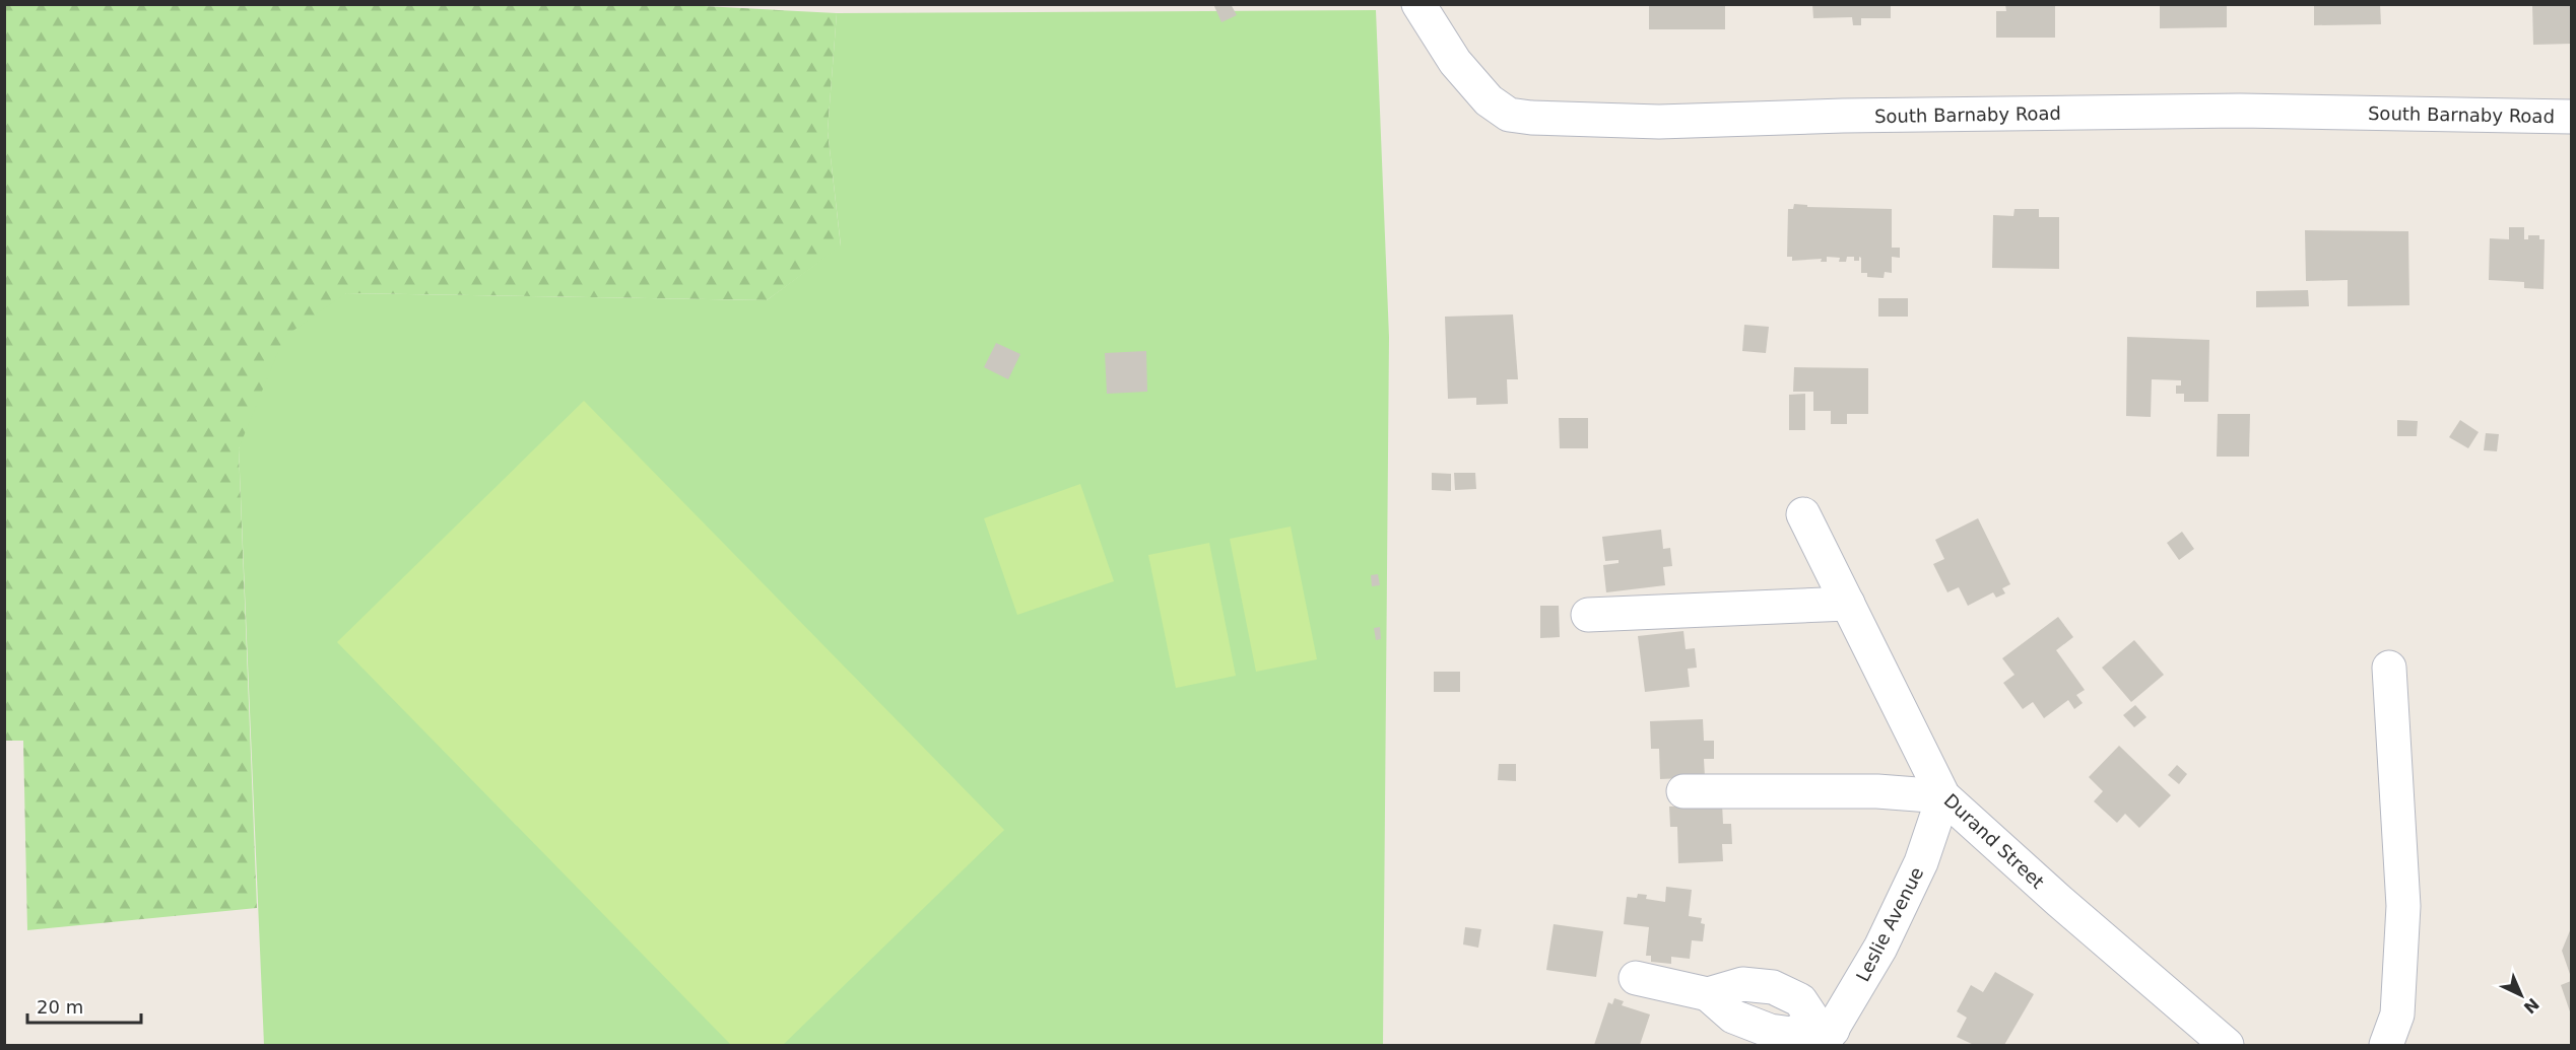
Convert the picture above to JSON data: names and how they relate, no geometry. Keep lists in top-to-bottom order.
{
  "streets": {
    "street": ["South Barnaby Road", "Durand Street", "Leslie Avenue"]
  },
  "crossings": [
    ["Durand Street", "Leslie Avenue"]
  ],
  "scale_bar": "20 m",
  "north": "bottom right"
}
